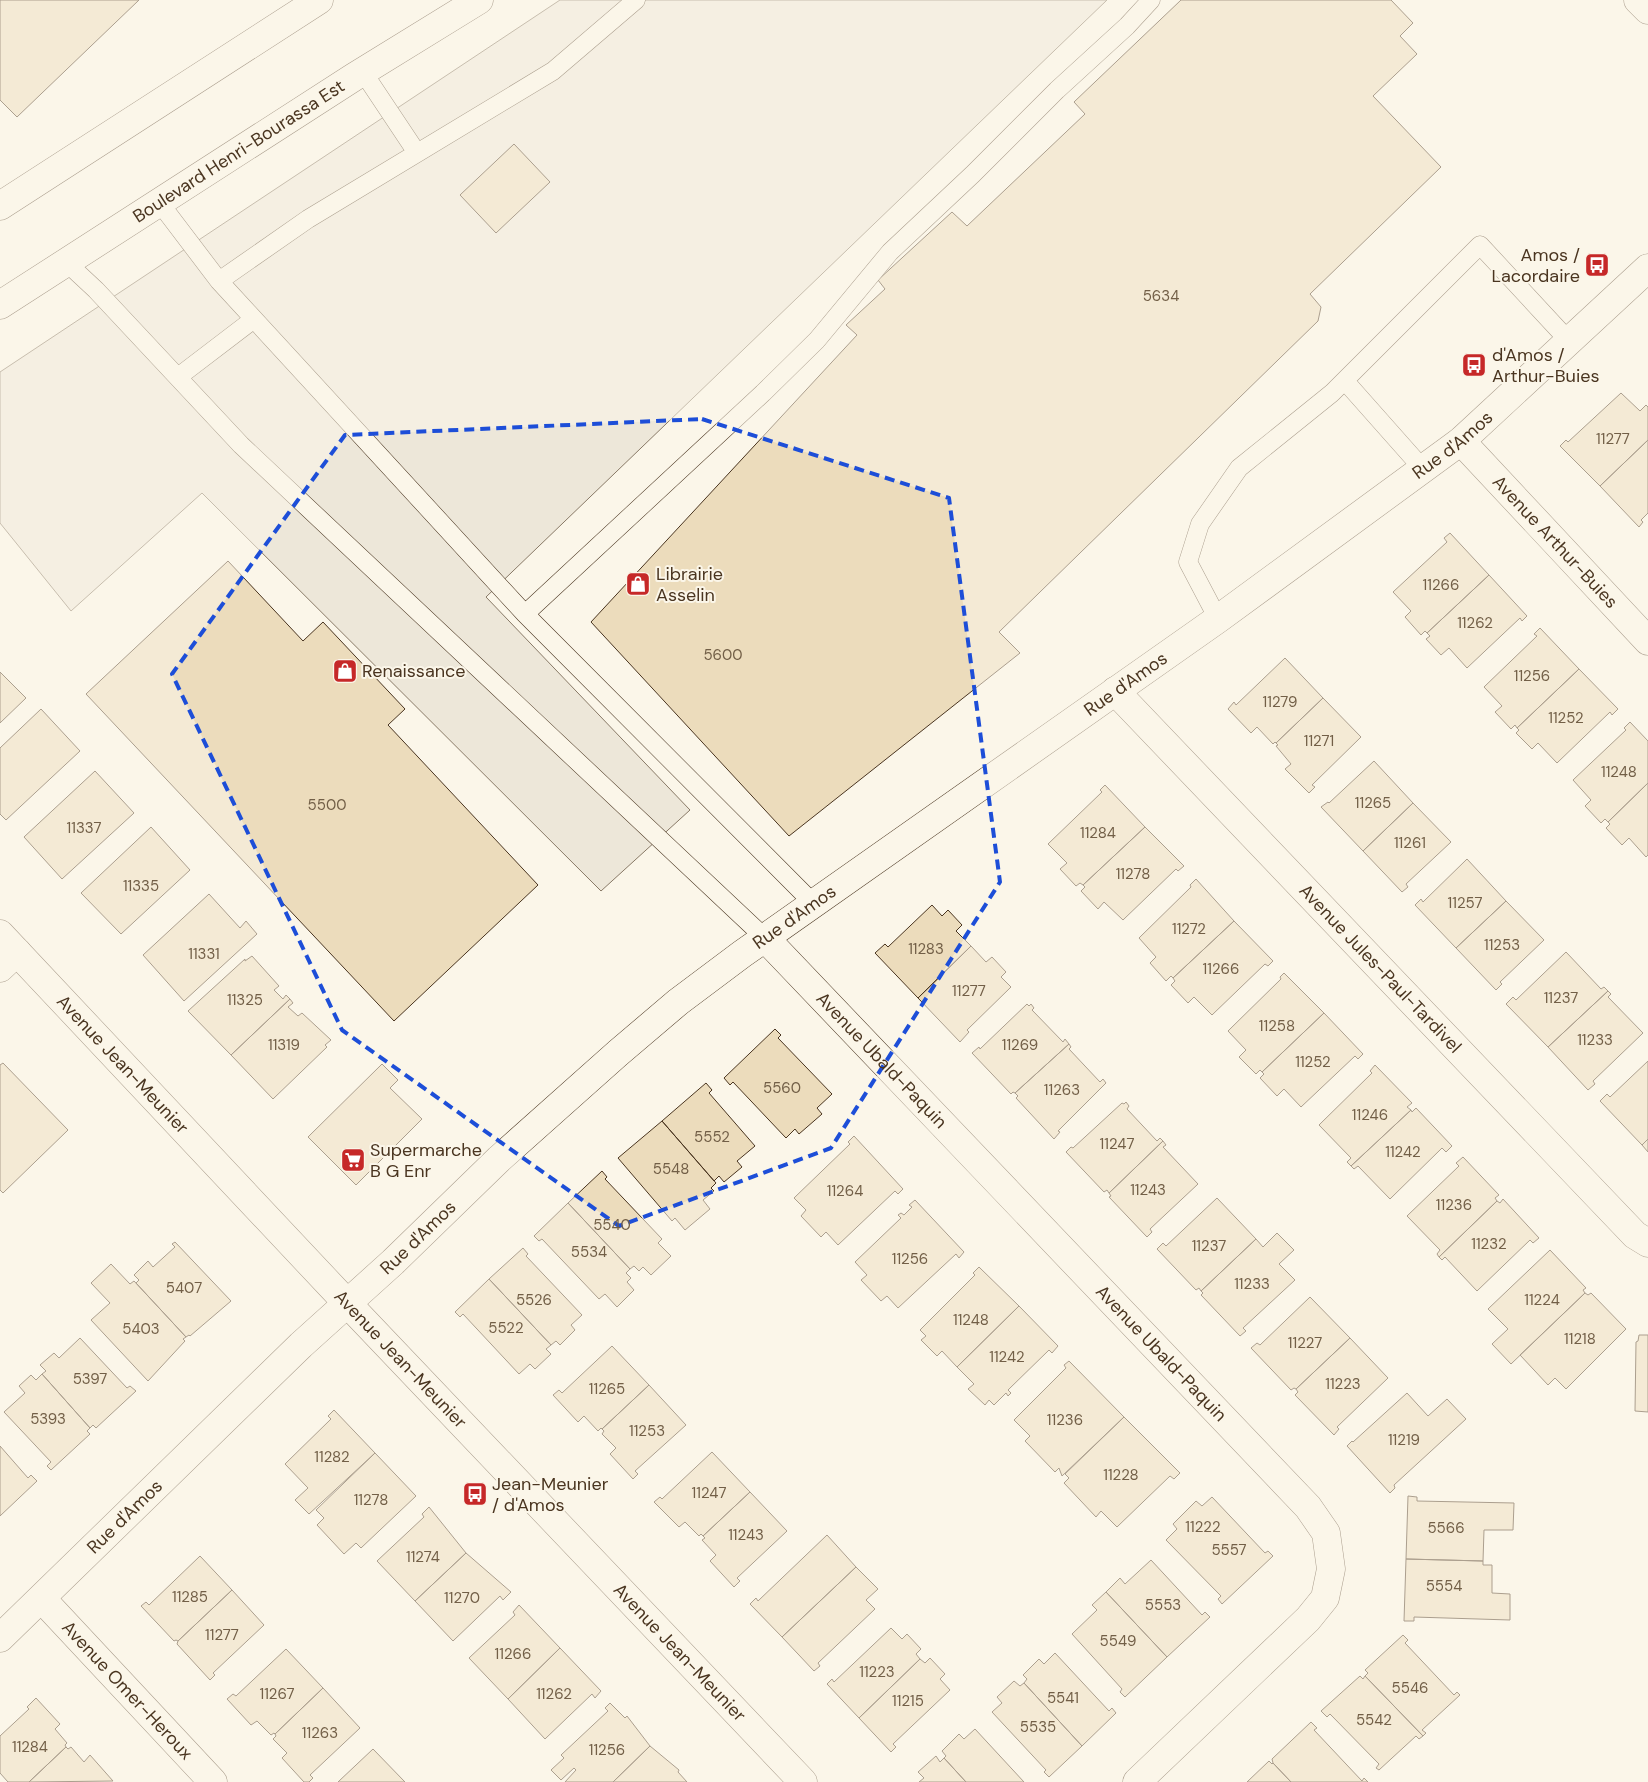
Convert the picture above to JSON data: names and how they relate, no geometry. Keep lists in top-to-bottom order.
{
  "streets": {
    "street": [
      "Boulevard Henri-Bourassa Est",
      "Rue d'Amos",
      "Avenue Arthur-Buies",
      "Avenue Jules-Paul-Tardivel",
      "Avenue Ubald-Paquin",
      "Avenue Jean-Meunier",
      "Avenue Omer-Heroux"
    ]
  },
  "crossings": [
    ["Rue d'Amos", "Avenue Arthur-Buies"],
    ["Rue d'Amos", "Avenue Jules-Paul-Tardivel"],
    ["Rue d'Amos", "Avenue Ubald-Paquin"],
    ["Rue d'Amos", "Avenue Jean-Meunier"],
    ["Rue d'Amos", "Avenue Omer-Heroux"]
  ],
  "places": {
    "bus stop": ["Amos / Lacordaire", "d'Amos / Arthur-Buies", "Jean-Meunier / d'Amos"],
    "shop": ["Librairie Asselin", "Renaissance"],
    "supermarket": ["Supermarche B G Enr"]
  },
  "house_numbers": [
    "5634",
    "11277",
    "11266",
    "11262",
    "5600",
    "11256",
    "11279",
    "11252",
    "11271",
    "11248",
    "11265",
    "5500",
    "11337",
    "11284",
    "11261",
    "11278",
    "11335",
    "11257",
    "11272",
    "11253",
    "11283",
    "11331",
    "11266",
    "11277",
    "11237",
    "11325",
    "11258",
    "11233",
    "11319",
    "11269",
    "11252",
    "5560",
    "11263",
    "11246",
    "5552",
    "11247",
    "11242",
    "5548",
    "11243",
    "11264",
    "11236",
    "5540",
    "11232",
    "11237",
    "5534",
    "11256",
    "11233",
    "5407",
    "5526",
    "11224",
    "11248",
    "5522",
    "5403",
    "11218",
    "11227",
    "11242",
    "5397",
    "11223",
    "11265",
    "5393",
    "11236",
    "11253",
    "11219",
    "11282",
    "11228",
    "11247",
    "11278",
    "11222",
    "5566",
    "11243",
    "5557",
    "11274",
    "5554",
    "11285",
    "11270",
    "5553",
    "11277",
    "5549",
    "11266",
    "11223",
    "5546",
    "11267",
    "11262",
    "5541",
    "11215",
    "5542",
    "5535",
    "11263",
    "11284",
    "11256"
  ]
}
